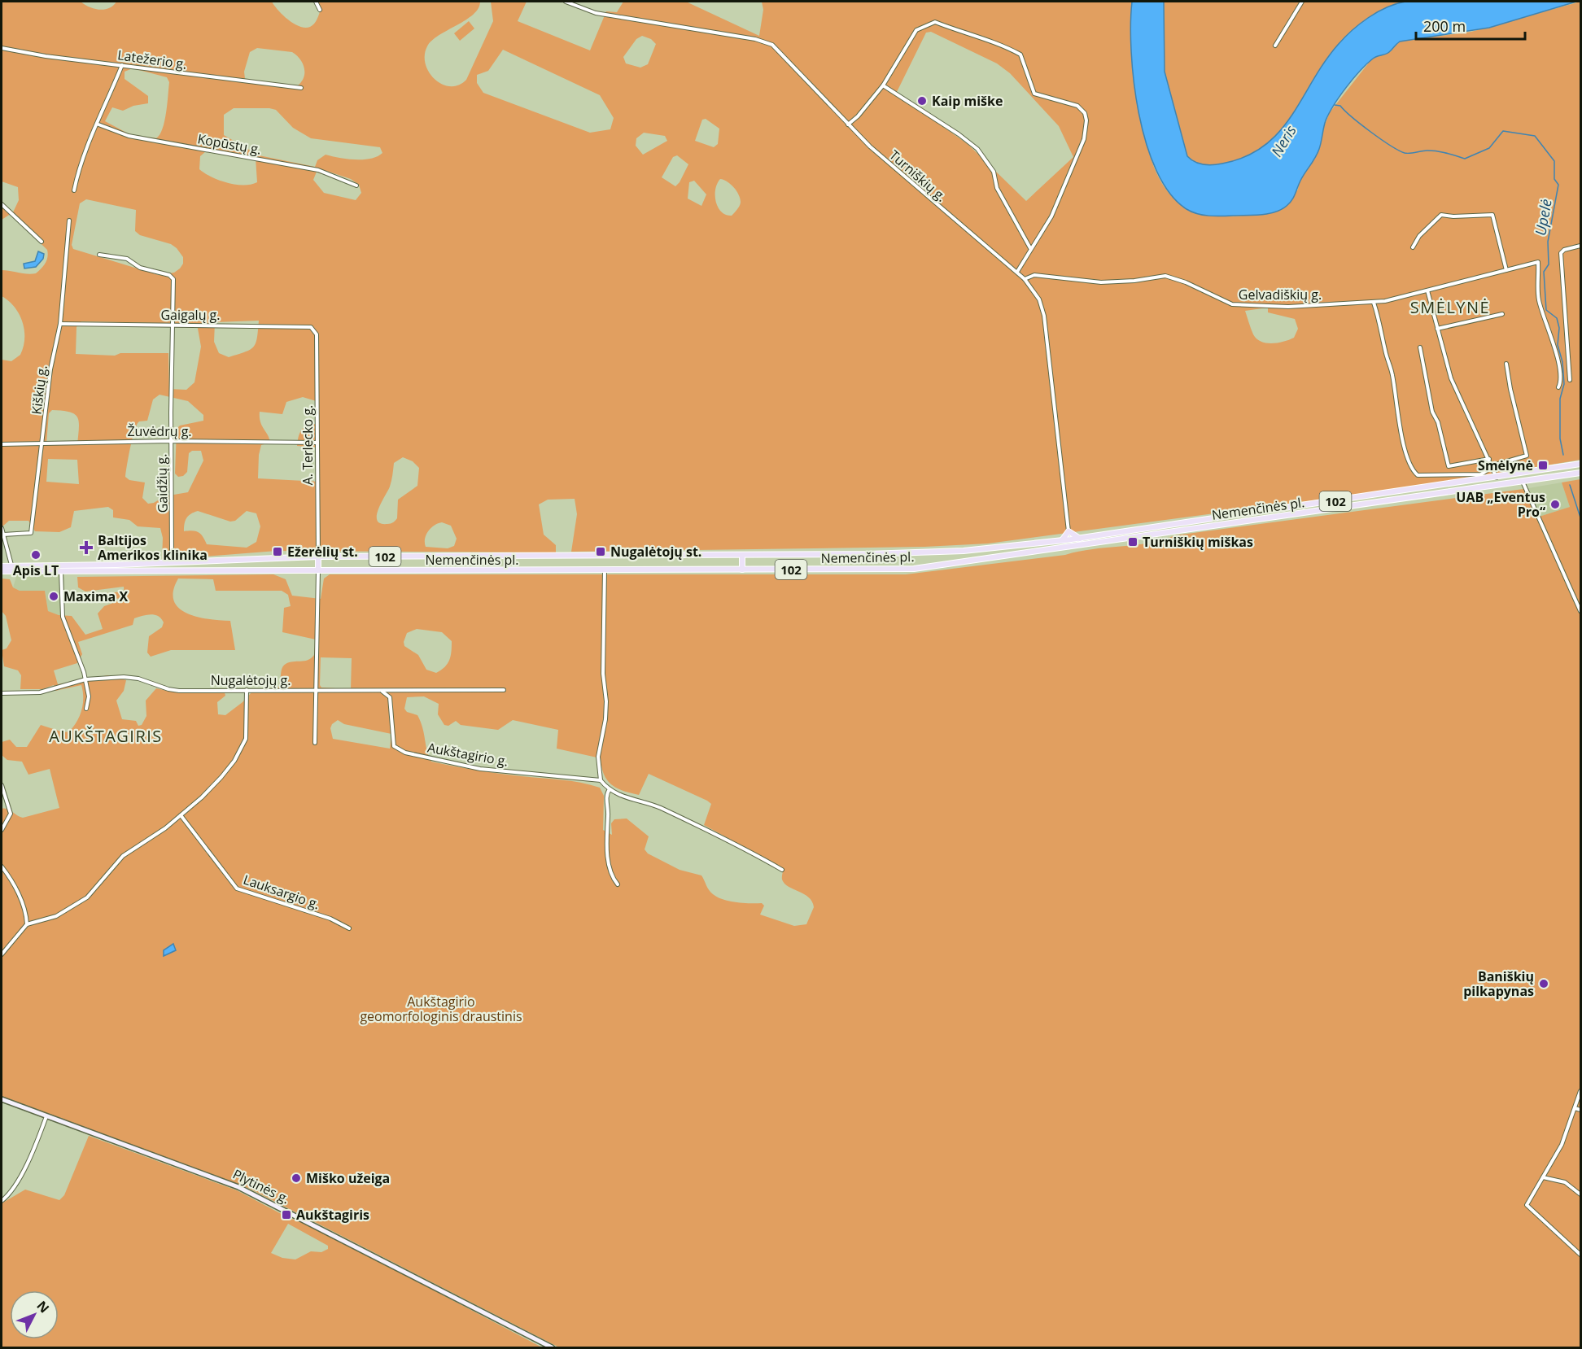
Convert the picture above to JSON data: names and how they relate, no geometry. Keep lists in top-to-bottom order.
{
  "streets": {
    "main road": ["102", "Nemenčinės pl.", "Plytinės g."],
    "street": [
      "Latežerio g.",
      "Kopūstų g.",
      "Turniškių g.",
      "Gelvadiškių g.",
      "Gaigalų g.",
      "Kiškių g.",
      "Žuvėdrų g.",
      "A. Terlecko g.",
      "Gaidžių g.",
      "Nugalėtojų g.",
      "Aukštagirio g.",
      "Lauksargio g."
    ]
  },
  "crossings": [
    ["Turniškių g.", "Gelvadiškių g."],
    ["Gaigalų g.", "Kiškių g."],
    ["Gaigalų g.", "A. Terlecko g."],
    ["Gaigalų g.", "Gaidžių g."],
    ["Kiškių g.", "Žuvėdrų g."],
    ["Žuvėdrų g.", "A. Terlecko g."],
    ["Žuvėdrų g.", "Gaidžių g."],
    ["A. Terlecko g.", "Nemenčinės pl."],
    ["Nugalėtojų g.", "Aukštagirio g."]
  ],
  "districts": ["SMĖLYNĖ", "AUKŠTAGIRIS"],
  "water": ["Neris", "Upelė"],
  "parks": ["Aukštagirio geomorfologinis draustinis"],
  "places": {
    "other": [
      "Kaip miške",
      "UAB „Eventus Pro“",
      "Apis LT",
      "Maxima X",
      "Baniškių pilkapynas",
      "Miško užeiga"
    ],
    "transit": [
      "Smėlynė",
      "Turniškių miškas",
      "Ežerėlių st.",
      "Nugalėtojų st.",
      "Aukštagiris"
    ],
    "health": ["Baltijos Amerikos klinika"]
  },
  "scale_bar": "200 m",
  "north": "top right"
}
